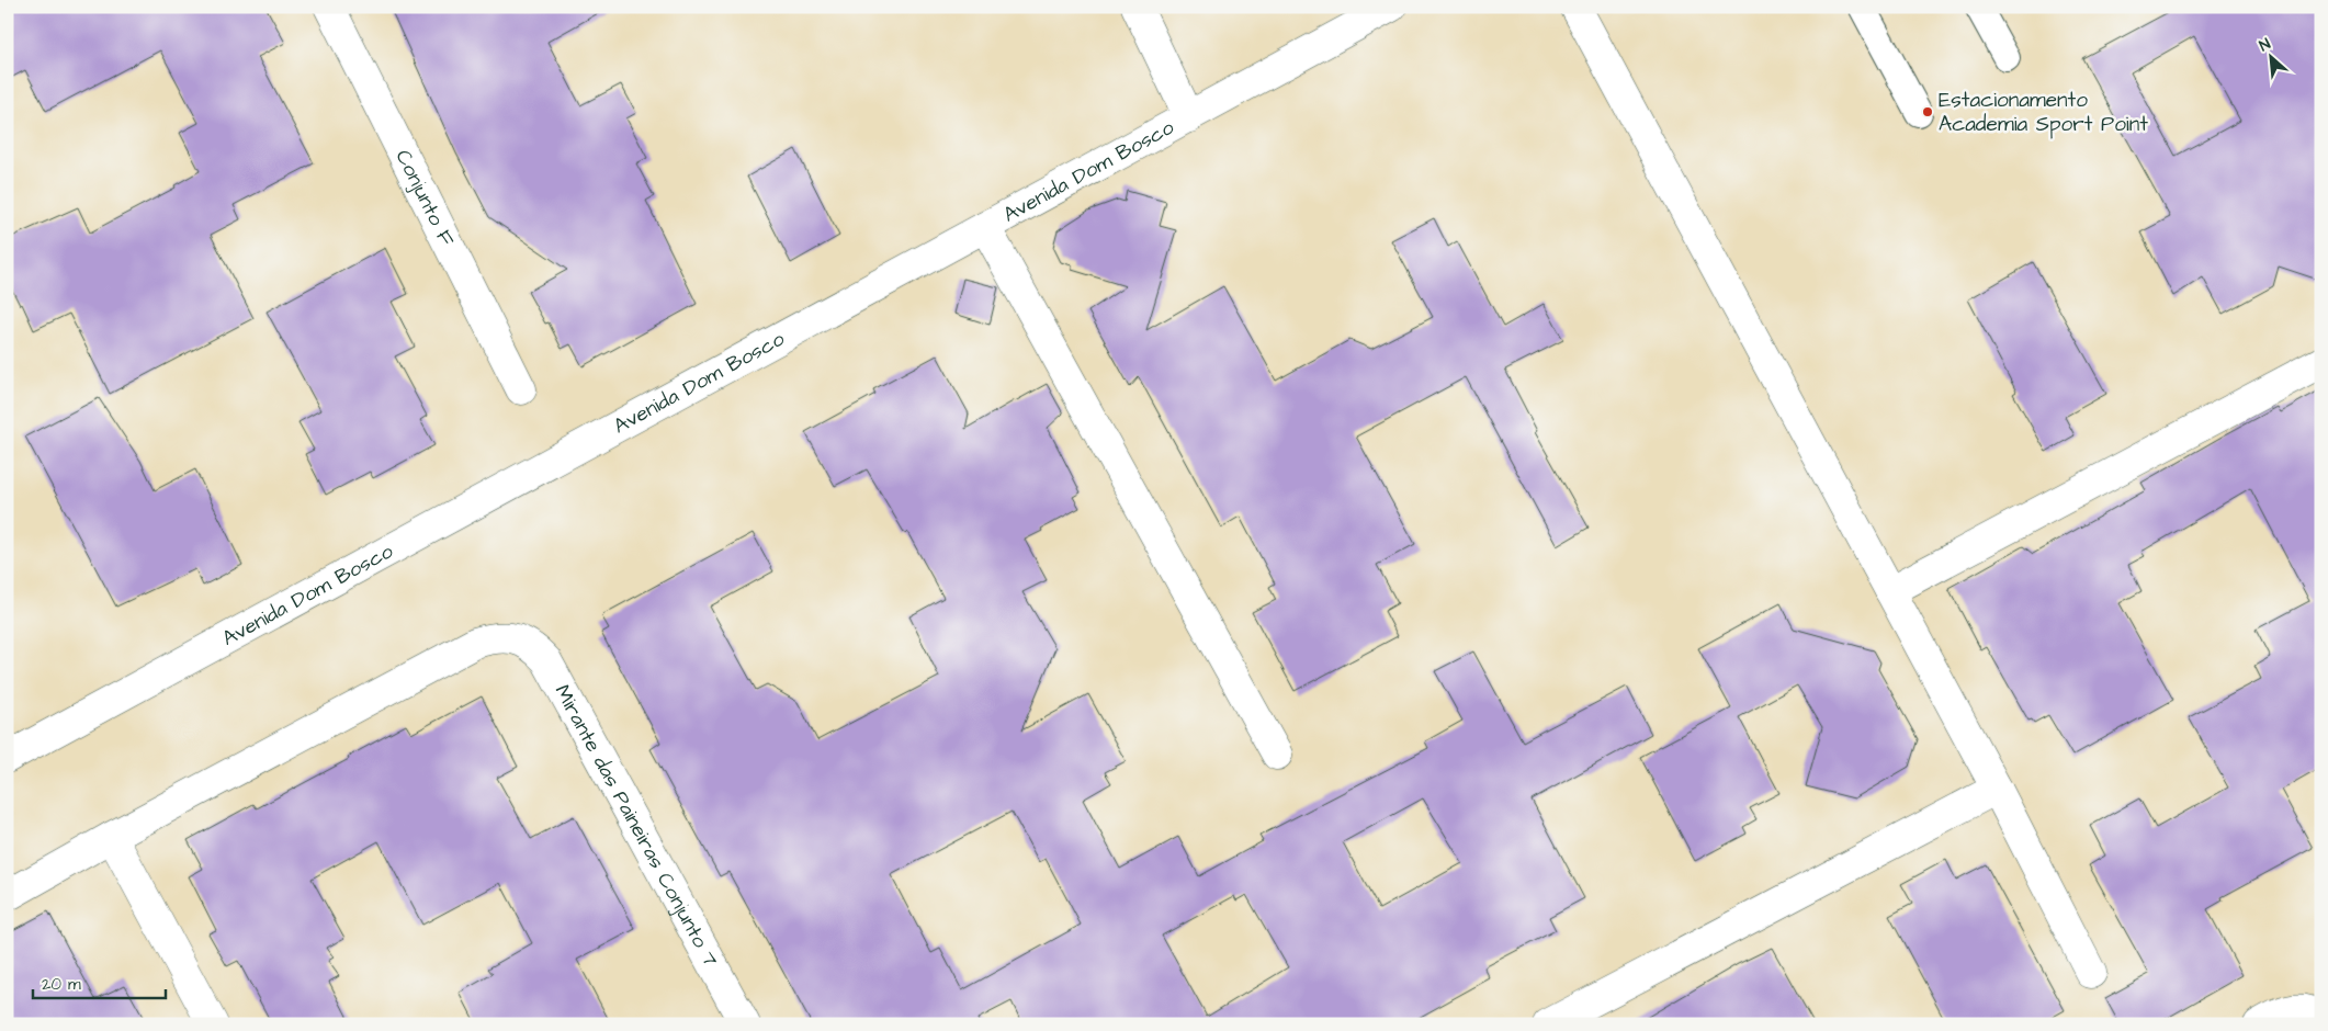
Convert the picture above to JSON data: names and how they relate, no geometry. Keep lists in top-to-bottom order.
{
  "streets": {
    "street": ["Avenida Dom Bosco", "Conjunto F", "Mirante das Paineiras Conjunto 7"]
  },
  "places": ["Estacionamento Academia Sport Point"],
  "scale_bar": "20 m",
  "north": "top left"
}
